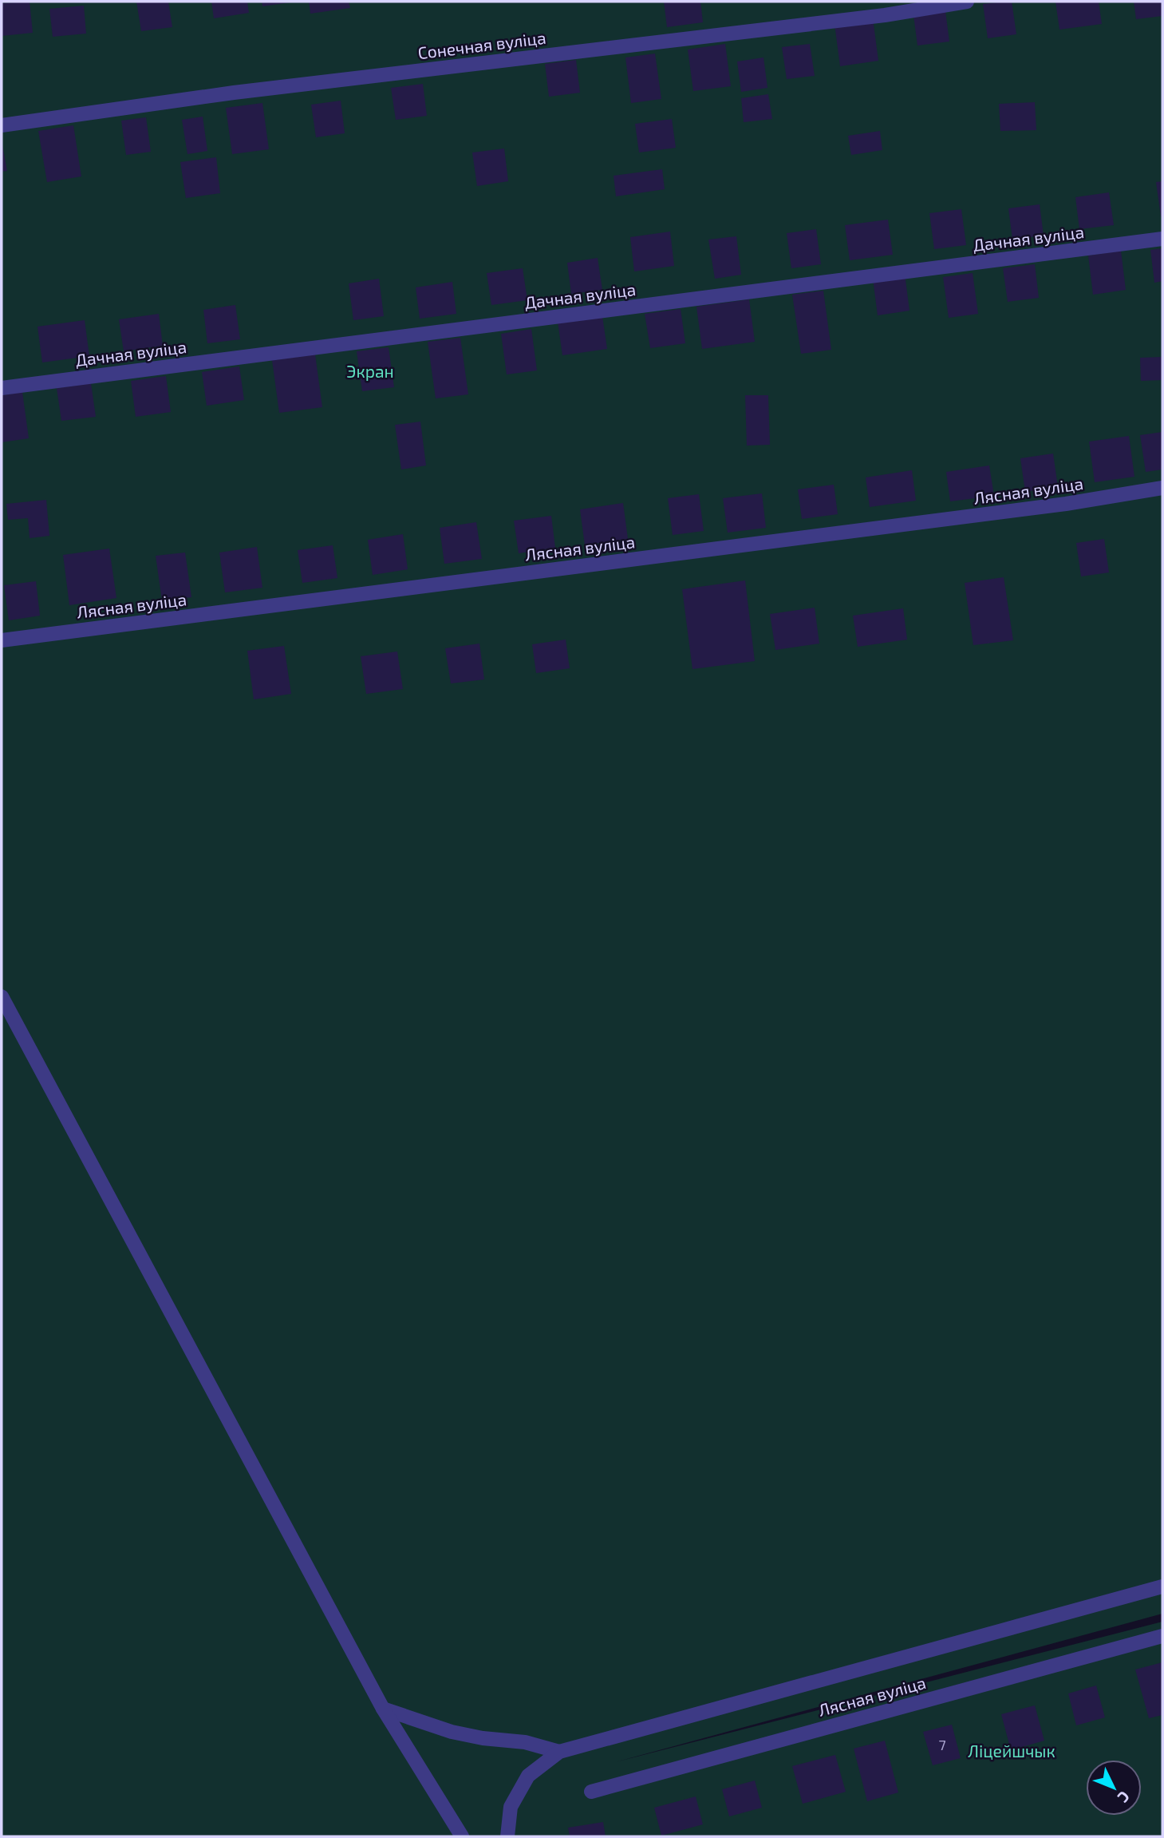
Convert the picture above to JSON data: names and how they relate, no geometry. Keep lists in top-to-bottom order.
{
  "streets": {
    "street": ["Сонечная вуліца", "Дачная вуліца", "Лясная вуліца"]
  },
  "parks": ["Экран", "Ліцейшчык"],
  "house_numbers": ["7"],
  "north": "bottom right"
}
